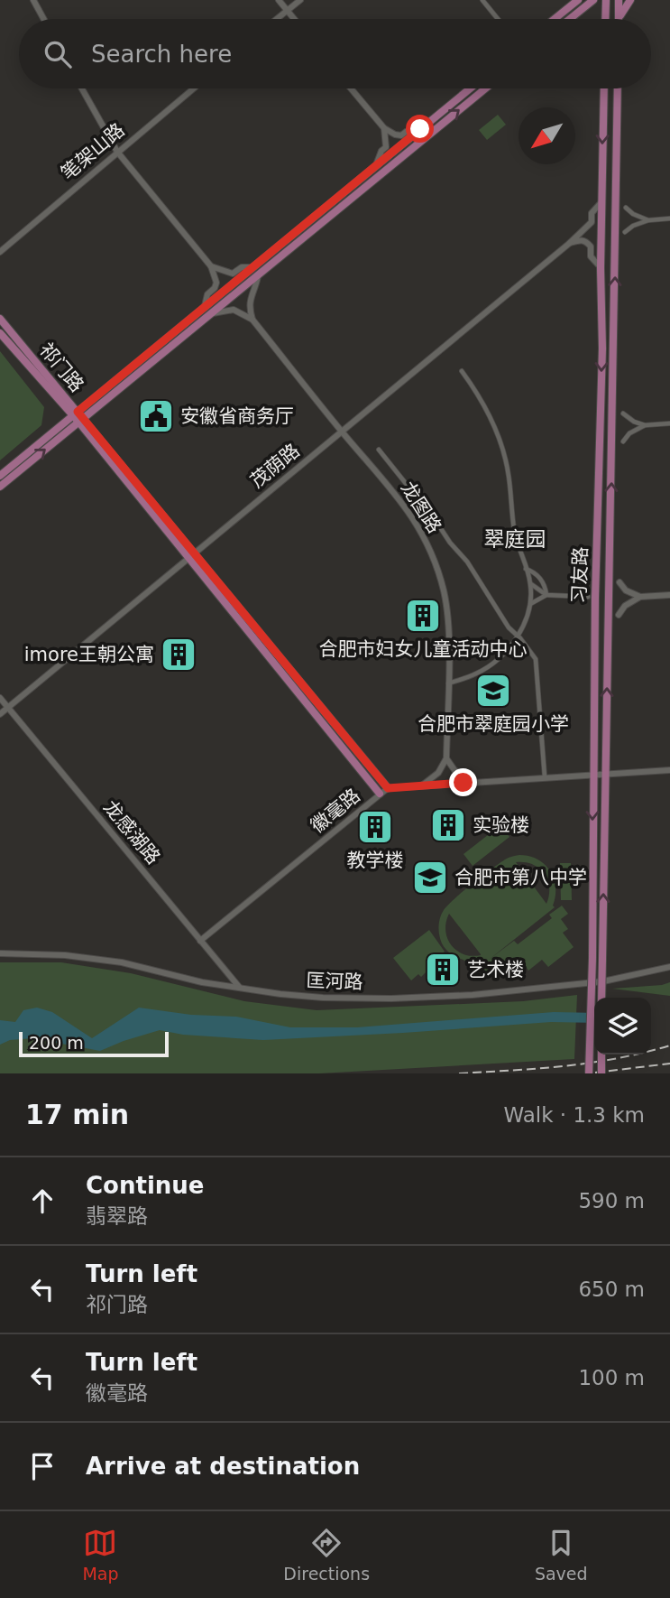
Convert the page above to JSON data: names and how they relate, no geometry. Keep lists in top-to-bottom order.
{
  "streets": {
    "main road": ["祁门路", "习友路"],
    "street": [
      "笔架山路",
      "茂荫路",
      "龙图路",
      "徽毫路",
      "龙感湖路",
      "匡河路"
    ]
  },
  "crossings": [
    ["祁门路", "茂荫路"],
    ["祁门路", "徽毫路"],
    ["茂荫路", "龙图路"],
    ["茂荫路", "习友路"],
    ["茂荫路", "龙感湖路"],
    ["习友路", "徽毫路"],
    ["徽毫路", "龙感湖路"],
    ["龙感湖路", "匡河路"]
  ],
  "districts": ["翠庭园"],
  "places": {
    "public building": ["安徽省商务厅"],
    "building": [
      "合肥市妇女儿童活动中心",
      "imore王朝公寓",
      "实验楼",
      "教学楼",
      "艺术楼"
    ],
    "school or university": ["合肥市翠庭园小学", "合肥市第八中学"]
  },
  "scale_bar": "200 m",
  "north": "bottom left",
  "page": {
    "search": "Search here",
    "scale": "200 m",
    "heading": ["17 min", "Walk · 1.3 km"],
    "list": [
      ["Continue", "翡翠路", "590 m"],
      ["Turn left", "祁门路", "650 m"],
      ["Turn left", "徽毫路", "100 m"],
      "Arrive at destination"
    ],
    "nav": ["Map", "Directions", "Saved"]
  }
}
